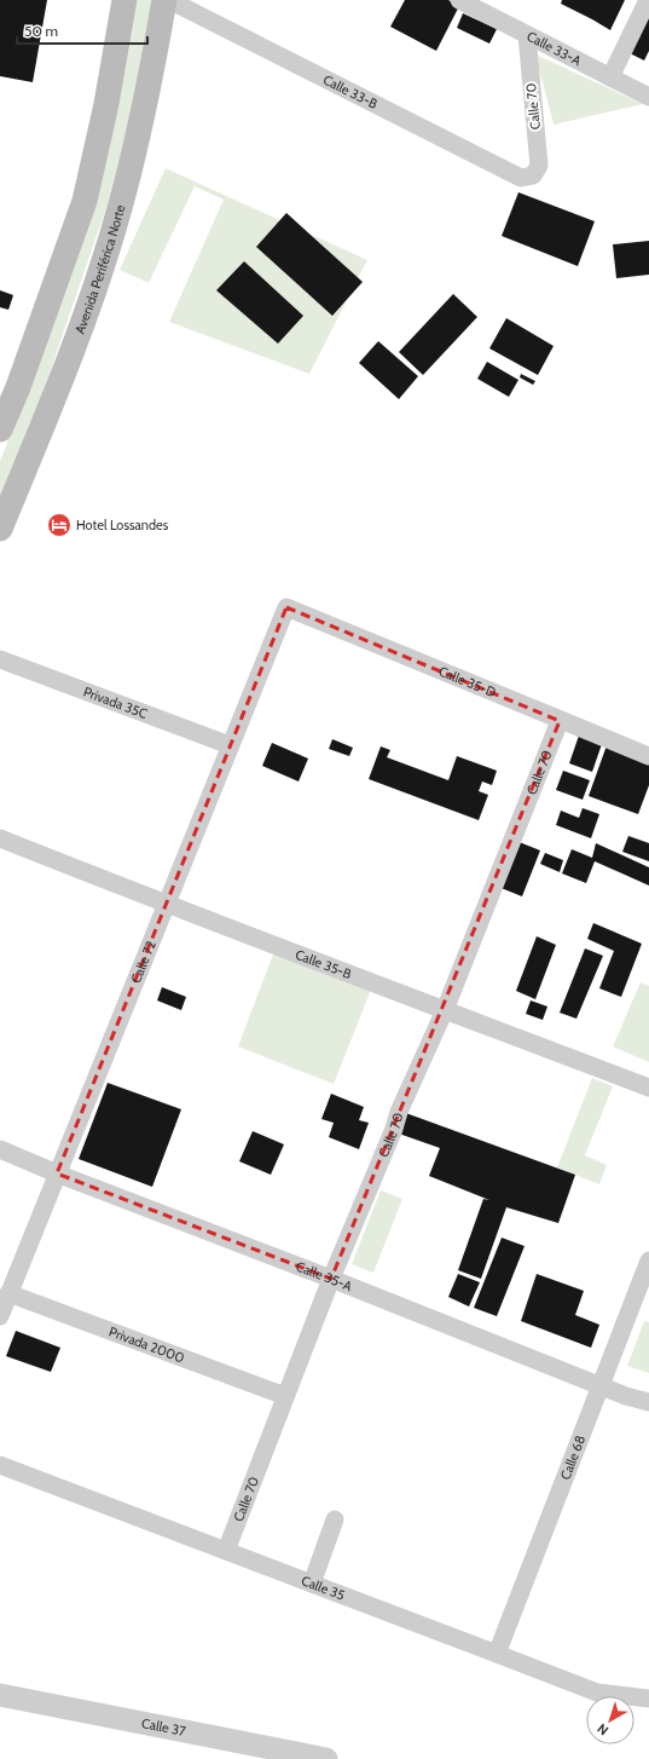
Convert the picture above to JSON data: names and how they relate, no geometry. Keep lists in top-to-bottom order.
{
  "streets": {
    "main road": ["Avenida Periférica Norte"],
    "street": [
      "Calle 33-A",
      "Calle 33-B",
      "Calle 70",
      "Calle 35-D",
      "Privada 35C",
      "Calle 72",
      "Calle 35-B",
      "Calle 35-A",
      "Privada 2000",
      "Calle 68",
      "Calle 35",
      "Calle 37"
    ]
  },
  "crossings": [
    ["Calle 33-A", "Calle 70"],
    ["Calle 33-B", "Calle 70"],
    ["Calle 70", "Calle 35-D"],
    ["Calle 70", "Calle 35-B"],
    ["Calle 70", "Calle 35-A"],
    ["Calle 70", "Privada 2000"],
    ["Calle 70", "Calle 35"],
    ["Calle 35-D", "Calle 72"],
    ["Privada 35C", "Calle 72"],
    ["Calle 72", "Calle 35-B"],
    ["Calle 72", "Calle 35-A"],
    ["Calle 72", "Privada 2000"],
    ["Calle 35-A", "Calle 68"],
    ["Calle 68", "Calle 35"]
  ],
  "places": {
    "hotel": ["Hotel Lossandes"]
  },
  "scale_bar": "50 m",
  "north": "bottom left"
}
